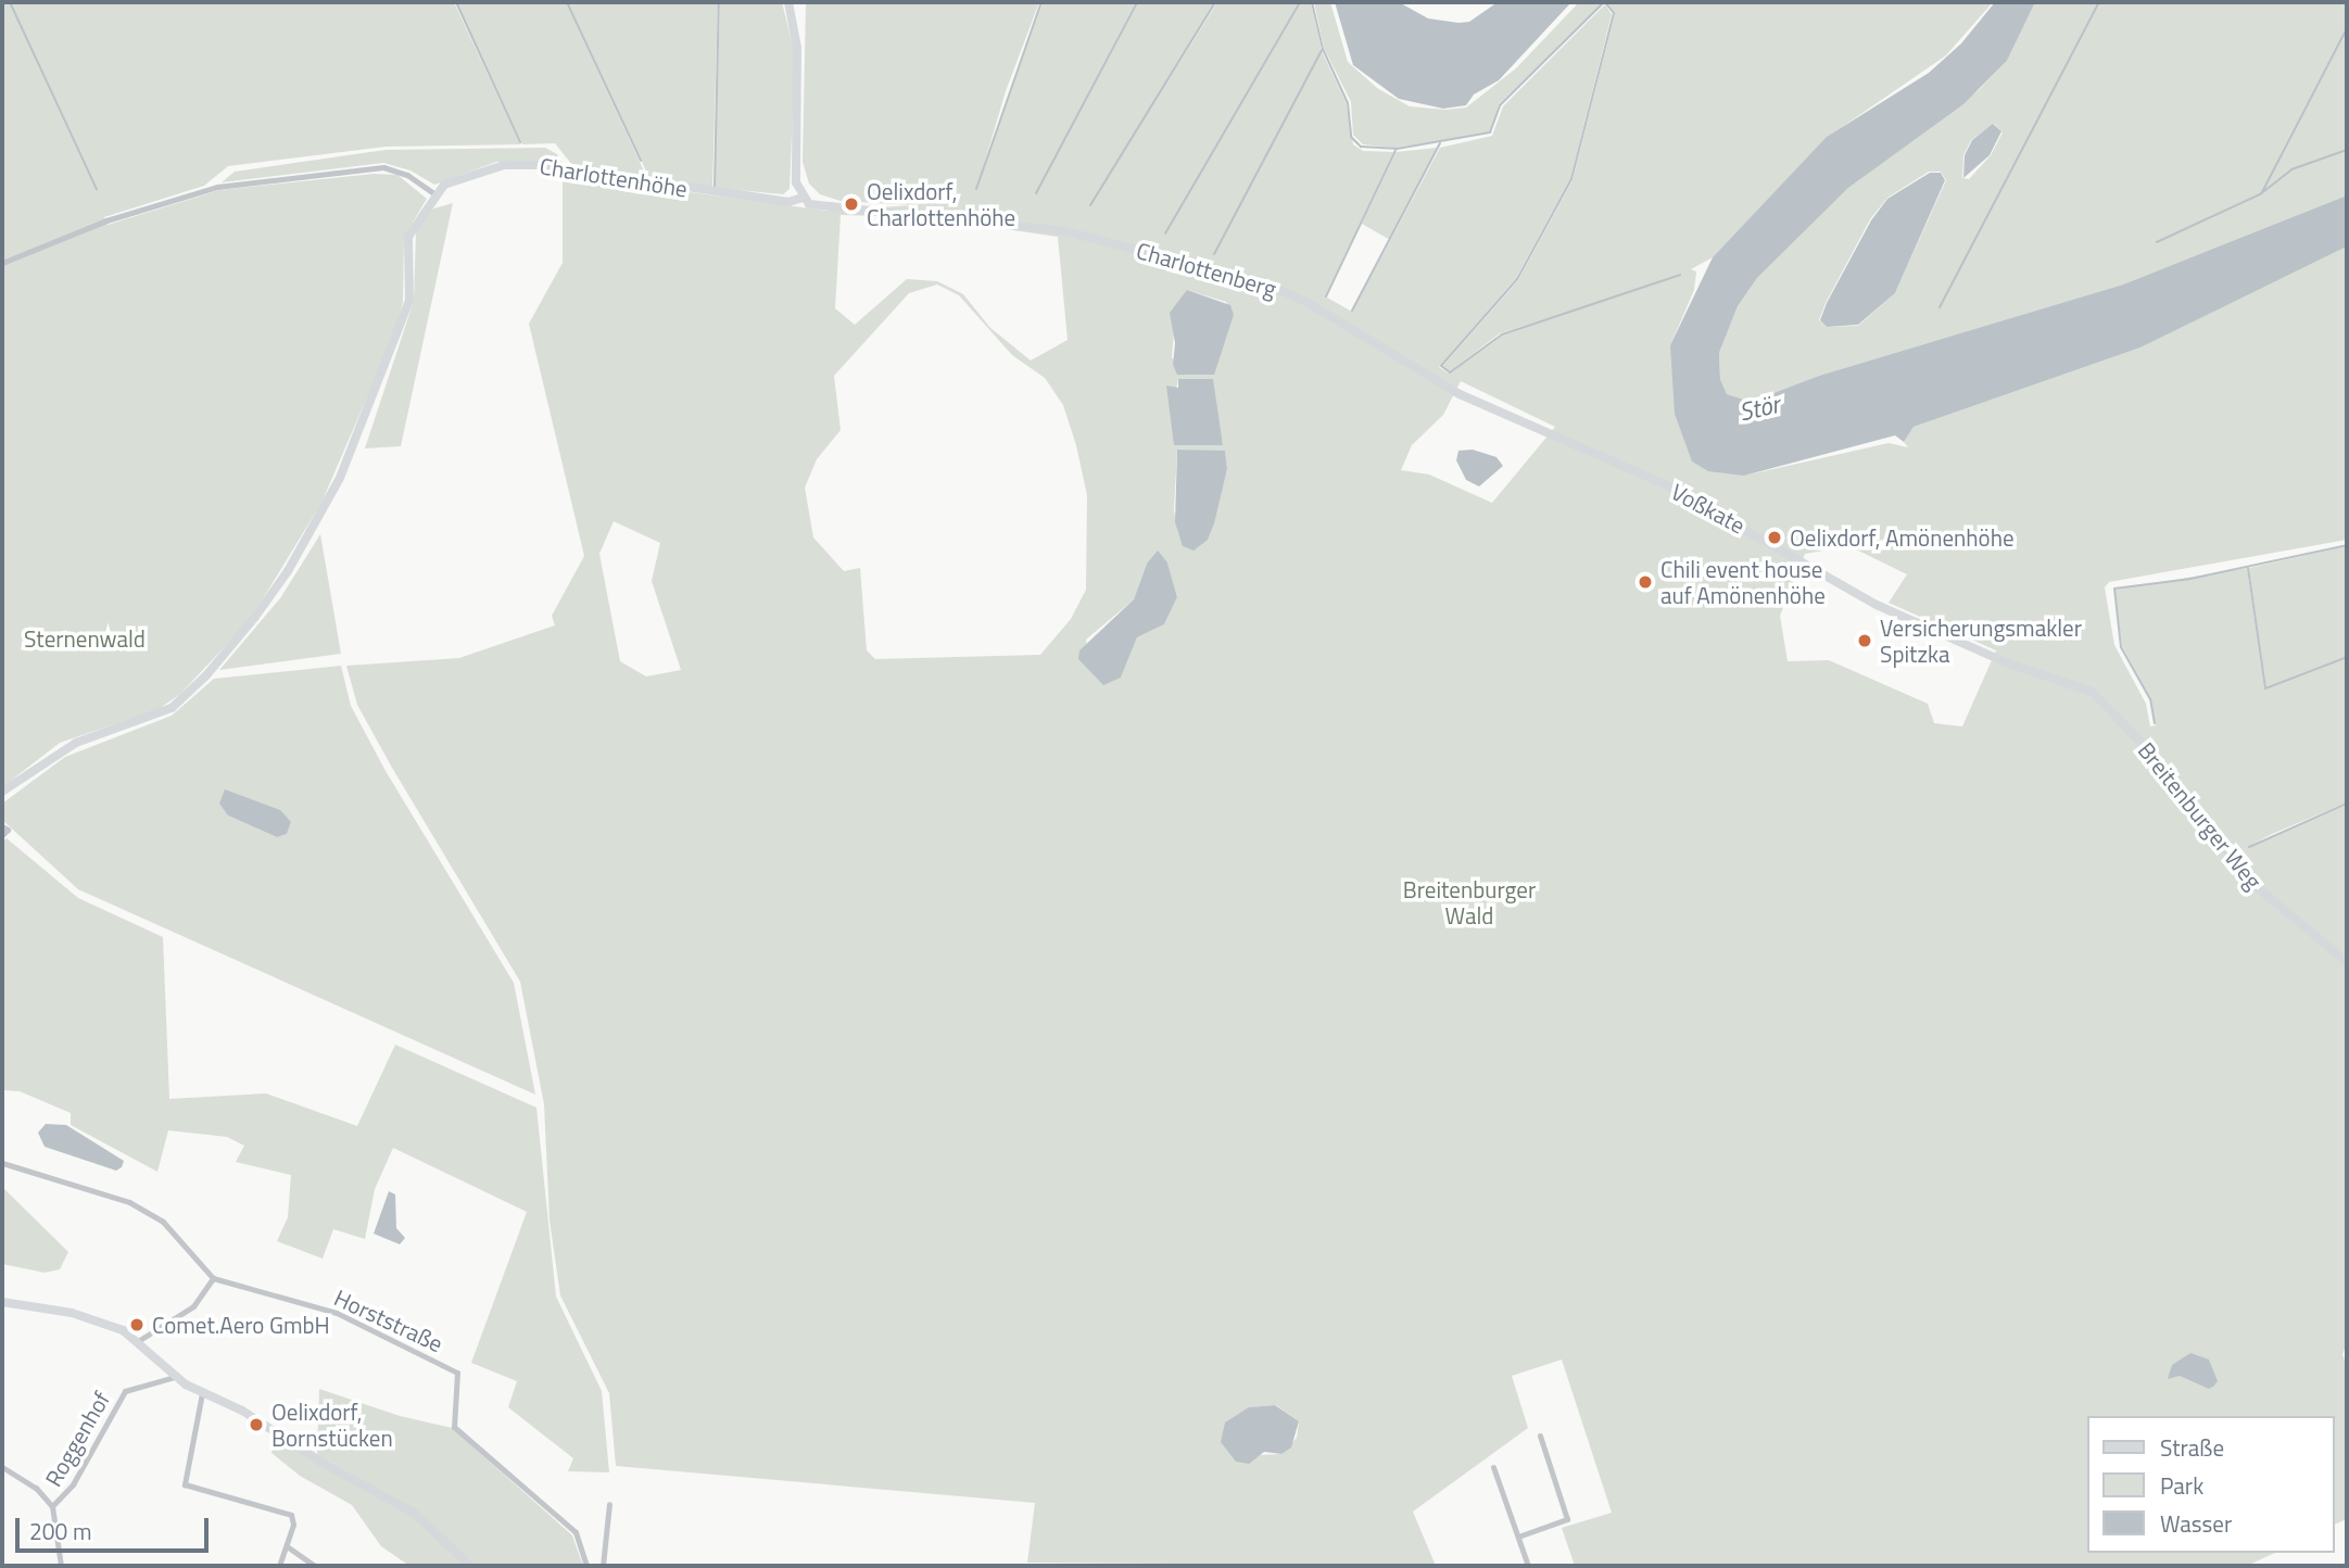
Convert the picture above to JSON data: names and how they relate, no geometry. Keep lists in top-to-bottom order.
{
  "streets": {
    "main road": [
      "Charlottenhöhe",
      "Charlottenberg",
      "Voßkate",
      "Breitenburger Weg"
    ],
    "street": ["Horststraße", "Roggenhof"]
  },
  "crossings": [
    ["Charlottenhöhe", "Charlottenberg"],
    ["Charlottenberg", "Voßkate"],
    ["Voßkate", "Breitenburger Weg"]
  ],
  "water": ["Stör"],
  "parks": ["Sternenwald", "Breitenburger Wald"],
  "places": [
    "Oelixdorf, Charlottenhöhe",
    "Oelixdorf, Amönenhöhe",
    "Chili event house auf Amönenhöhe",
    "Versicherungsmakler Spitzka",
    "Comet.Aero GmbH",
    "Oelixdorf, Bornstücken"
  ],
  "legend": ["Straße", "Park", "Wasser"],
  "scale_bar": "200 m"
}
